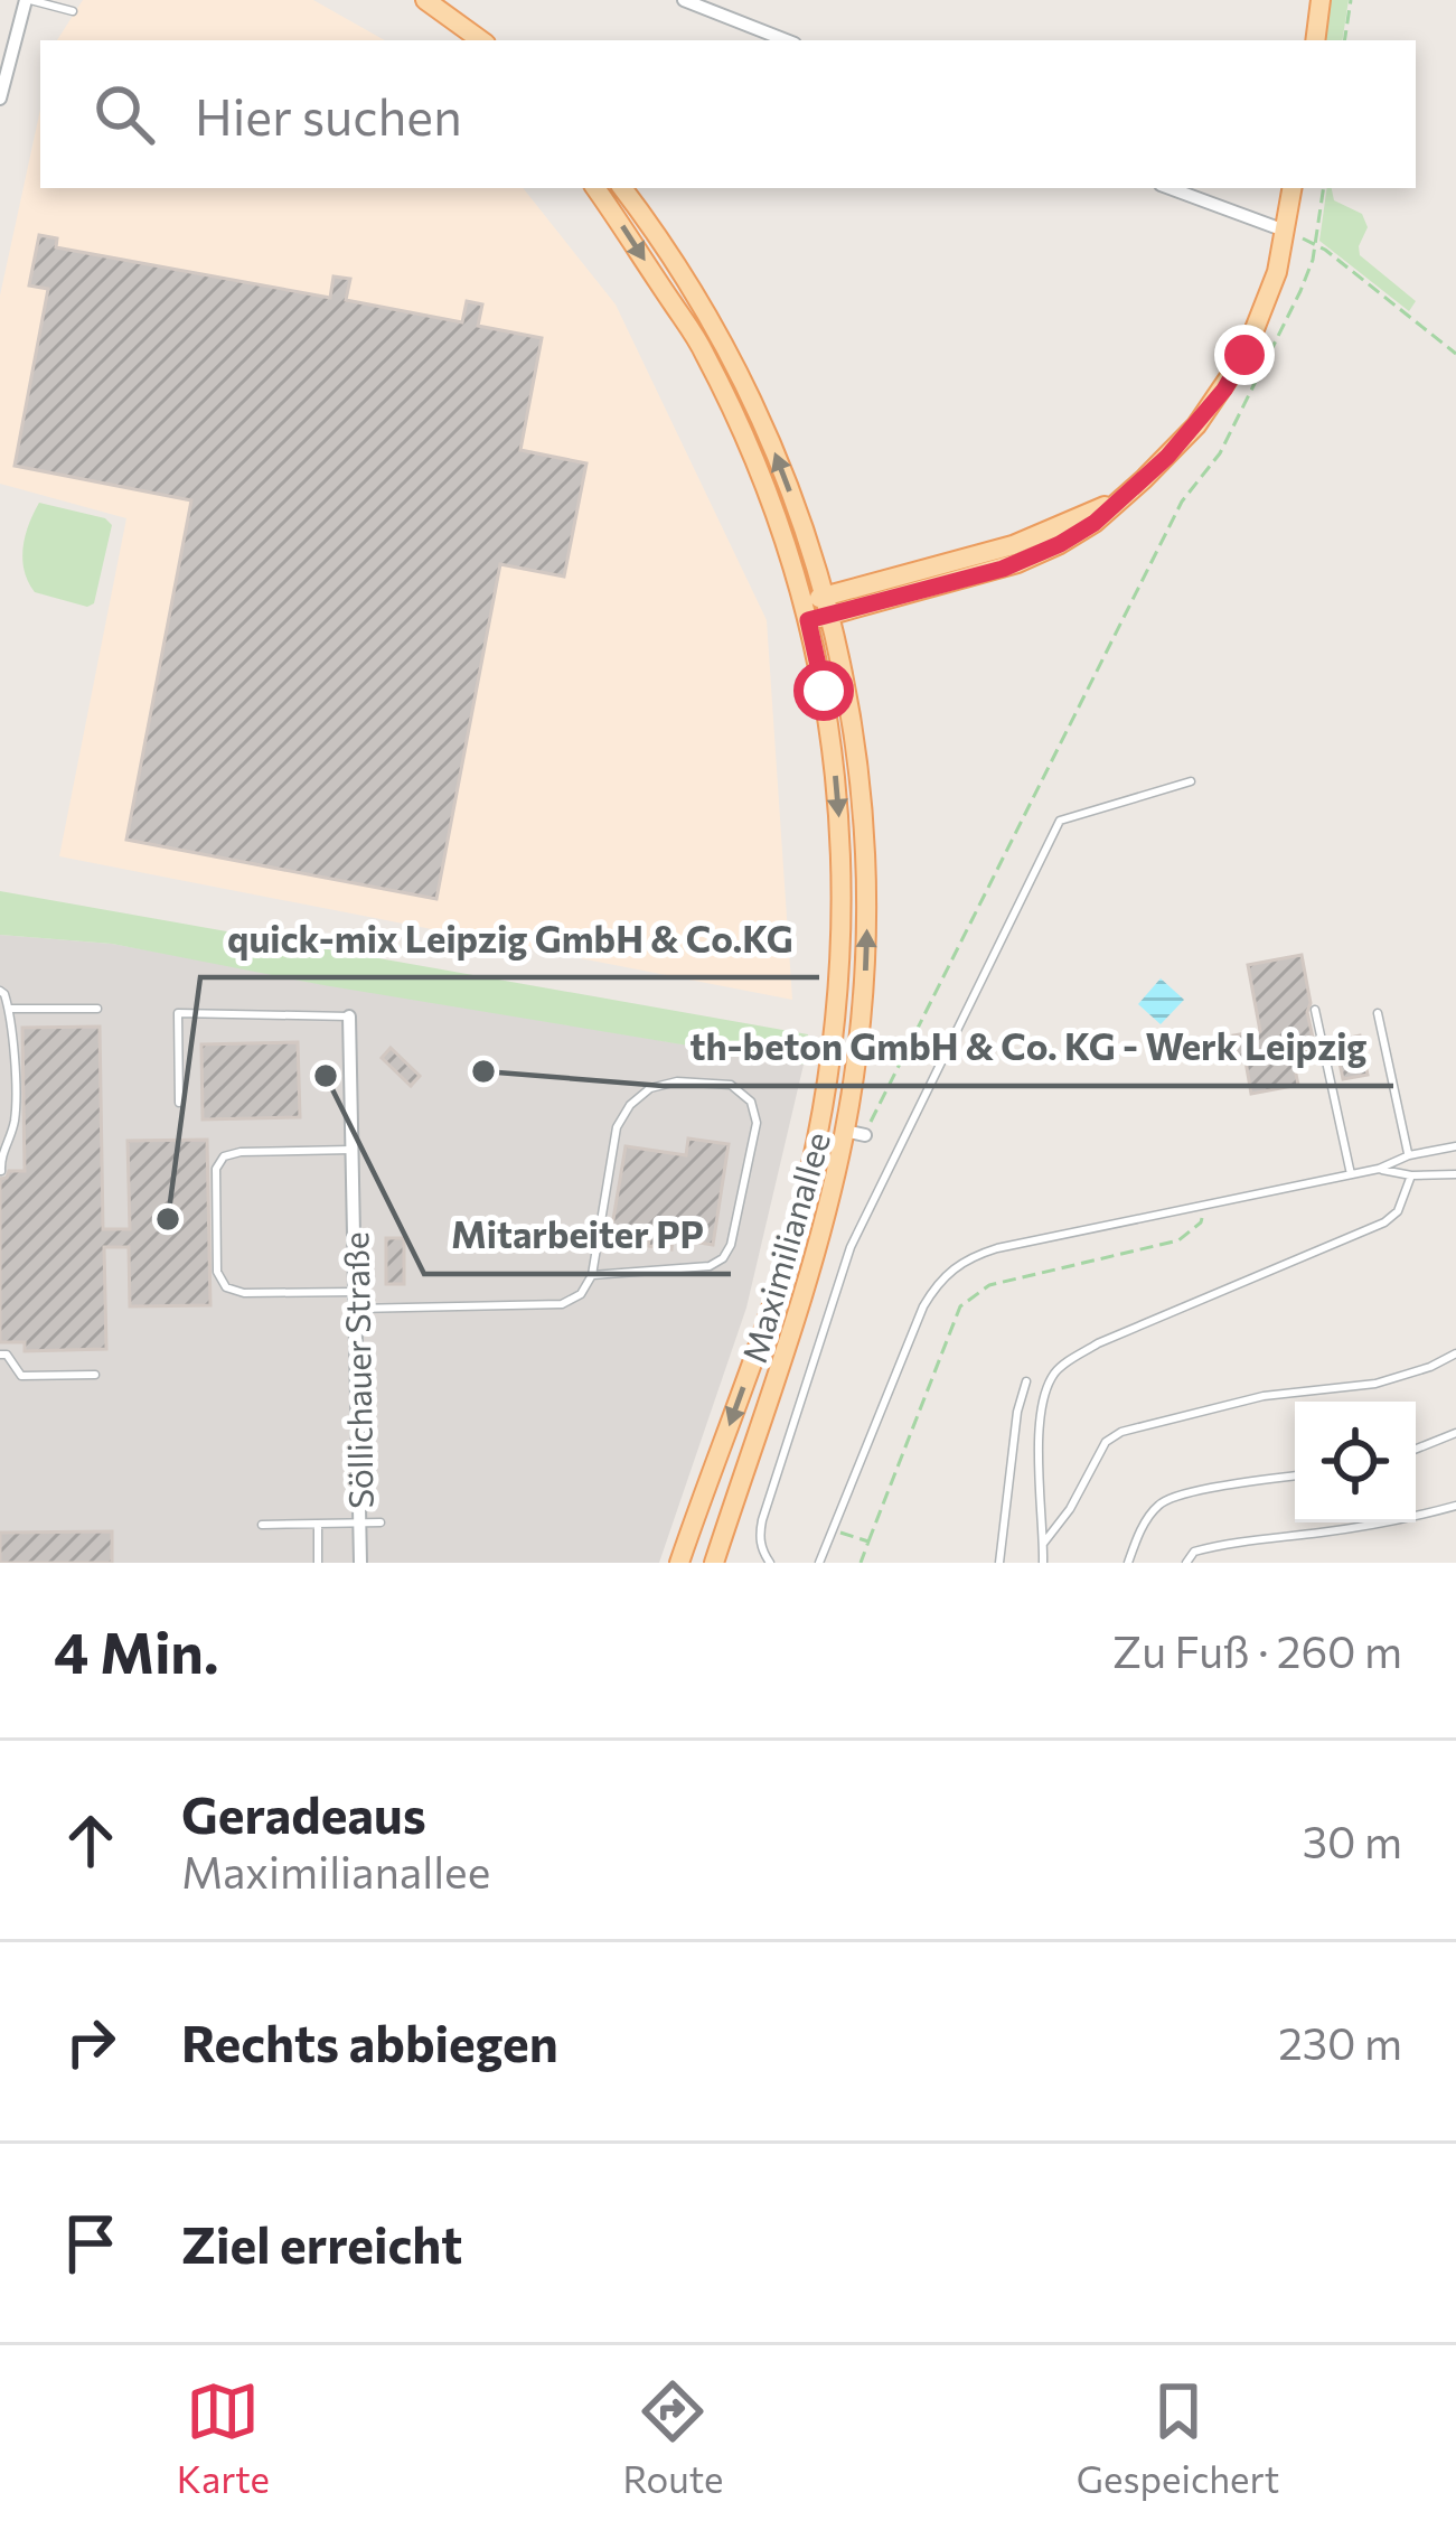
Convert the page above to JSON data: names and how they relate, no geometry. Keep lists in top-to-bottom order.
{
  "streets": {
    "main road": ["Maximilianallee"],
    "street": ["Söllichauer Straße"]
  },
  "places": ["th-beton GmbH & Co. KG - Werk Leipzig", "Mitarbeiter PP", "quick-mix Leipzig GmbH & Co.KG"],
  "page": {
    "search": "Hier suchen",
    "heading": ["4 Min.", "Zu Fuß · 260 m"],
    "list": [
      ["Geradeaus", "Maximilianallee", "30 m"],
      ["Rechts abbiegen", "230 m"],
      "Ziel erreicht"
    ],
    "nav": ["Karte", "Route", "Gespeichert"]
  }
}
